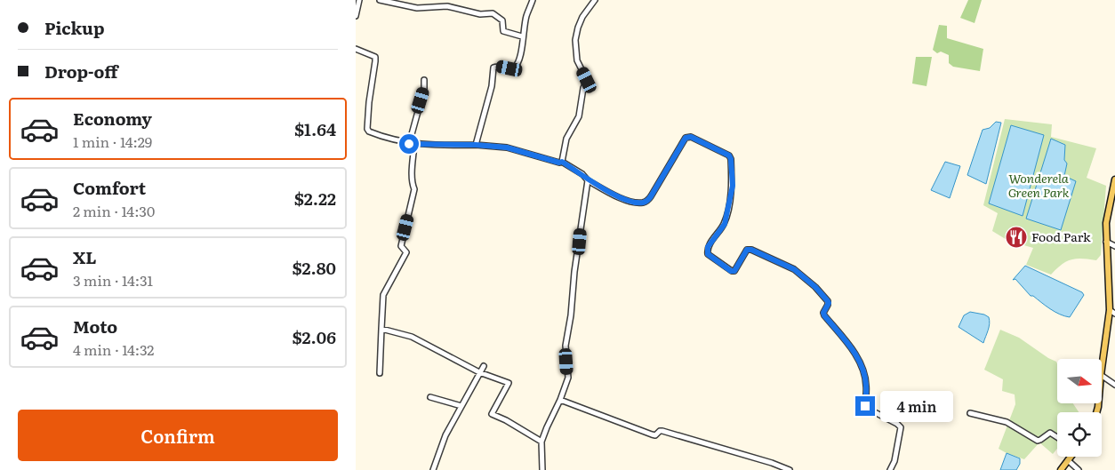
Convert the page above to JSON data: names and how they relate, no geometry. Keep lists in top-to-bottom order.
{
  "parks": ["Wonderela Green Park"],
  "places": {
    "restaurant": ["Food Park"]
  },
  "north": "right",
  "page": {
    "banner": ["Pickup", "Drop-off"],
    "list": [
      {
        "name": "Economy",
        "note": "1 min · 14:29",
        "value": "$1.64"
      },
      {
        "name": "Comfort",
        "note": "2 min · 14:30",
        "value": "$2.22"
      },
      {
        "name": "XL",
        "note": "3 min · 14:31",
        "value": "$2.80"
      },
      {
        "name": "Moto",
        "note": "4 min · 14:32",
        "value": "$2.06"
      }
    ],
    "bubble": "4 min",
    "buttons": "Confirm"
  }
}
